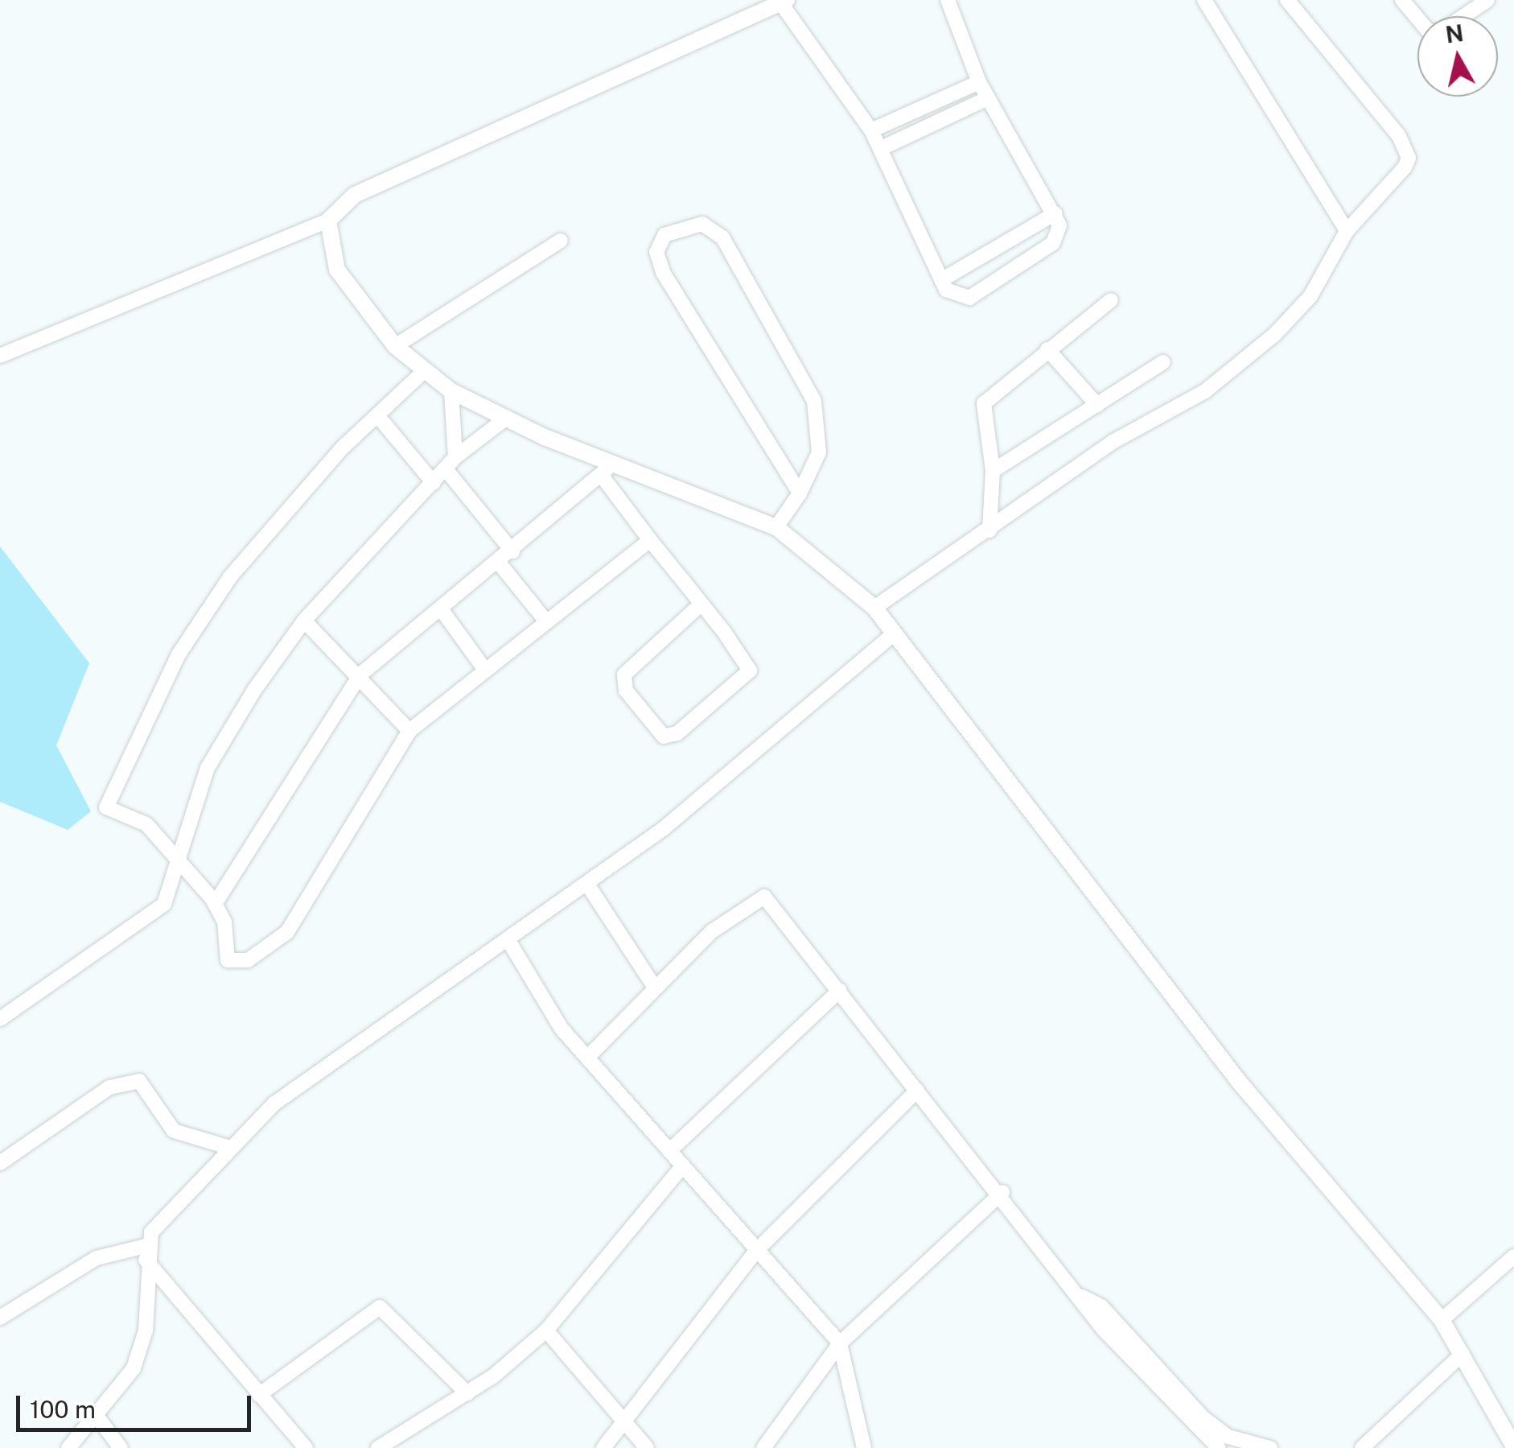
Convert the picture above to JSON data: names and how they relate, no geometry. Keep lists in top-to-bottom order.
{
  "scale_bar": "100 m",
  "north": "top"
}
